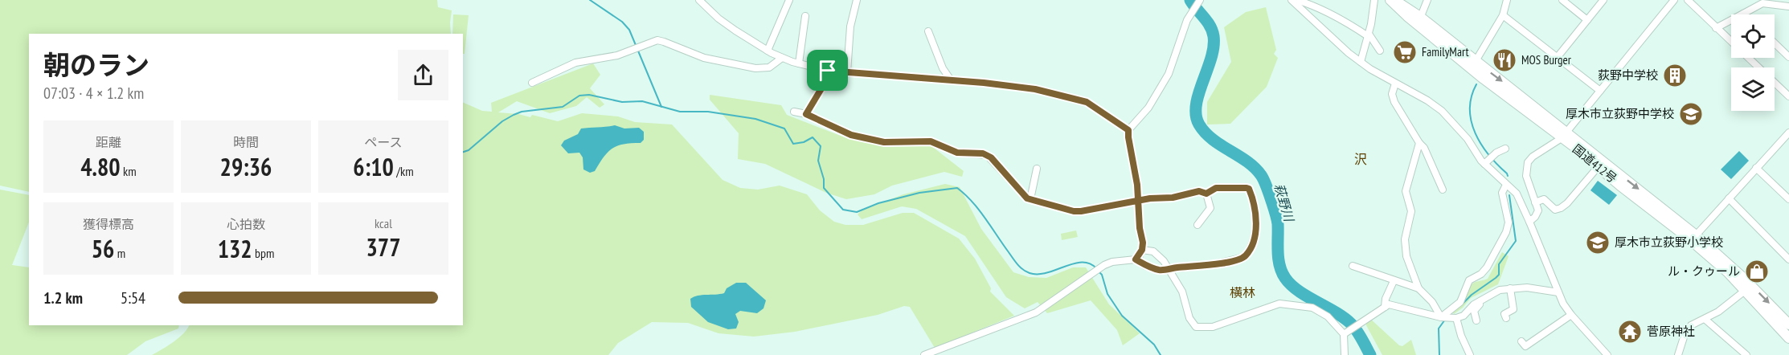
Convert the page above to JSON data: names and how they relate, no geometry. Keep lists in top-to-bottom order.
{
  "streets": {
    "highway": ["国道412号"]
  },
  "districts": ["沢", "横林"],
  "water": ["萩野川"],
  "places": {
    "supermarket": ["FamilyMart"],
    "restaurant": ["MOS Burger"],
    "building": ["荻野中学校"],
    "school or university": ["厚木市立荻野中学校", "厚木市立荻野小学校"],
    "shop": ["ル・クゥール"],
    "temple": ["菅原神社"]
  },
  "page": {
    "heading": ["朝のラン", "07:03 · 4 × 1.2 km"],
    "stats": [
      ["距離", "4.80 km"],
      ["時間", "29:36"],
      ["ペース", "6:10 /km"],
      ["獲得標高", "56 m"],
      ["心拍数", "132 bpm"],
      ["kcal", "377"]
    ],
    "list": [
      {
        "name": "1.2 km",
        "note": "5:54"
      }
    ]
  }
}
